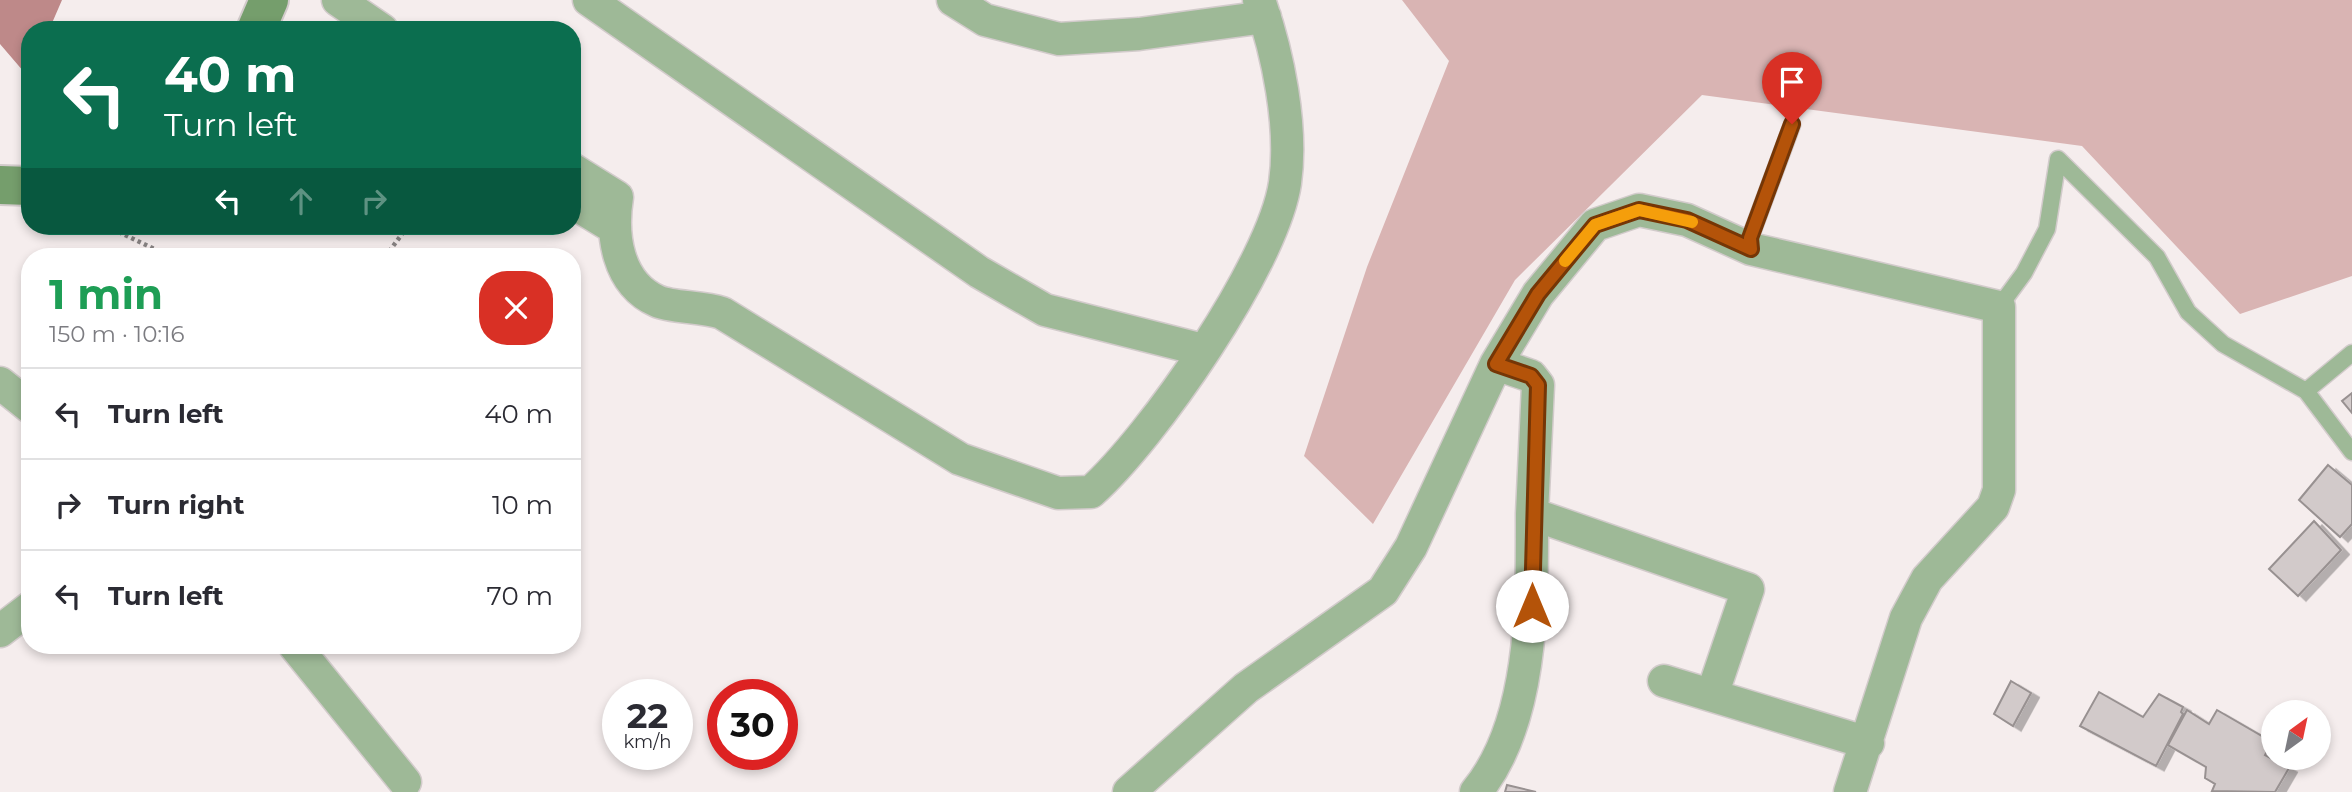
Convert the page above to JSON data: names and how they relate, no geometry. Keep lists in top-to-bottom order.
{
  "north": "top right",
  "page": {
    "turn": ["40 m", "Turn left"],
    "heading": ["1 min", "150 m · 10:16"],
    "list": [
      {
        "name": "Turn left",
        "value": "40 m"
      },
      {
        "name": "Turn right",
        "value": "10 m"
      },
      {
        "name": "Turn left",
        "value": "70 m"
      }
    ],
    "speed": "22 km/h",
    "limit": "30"
  }
}
